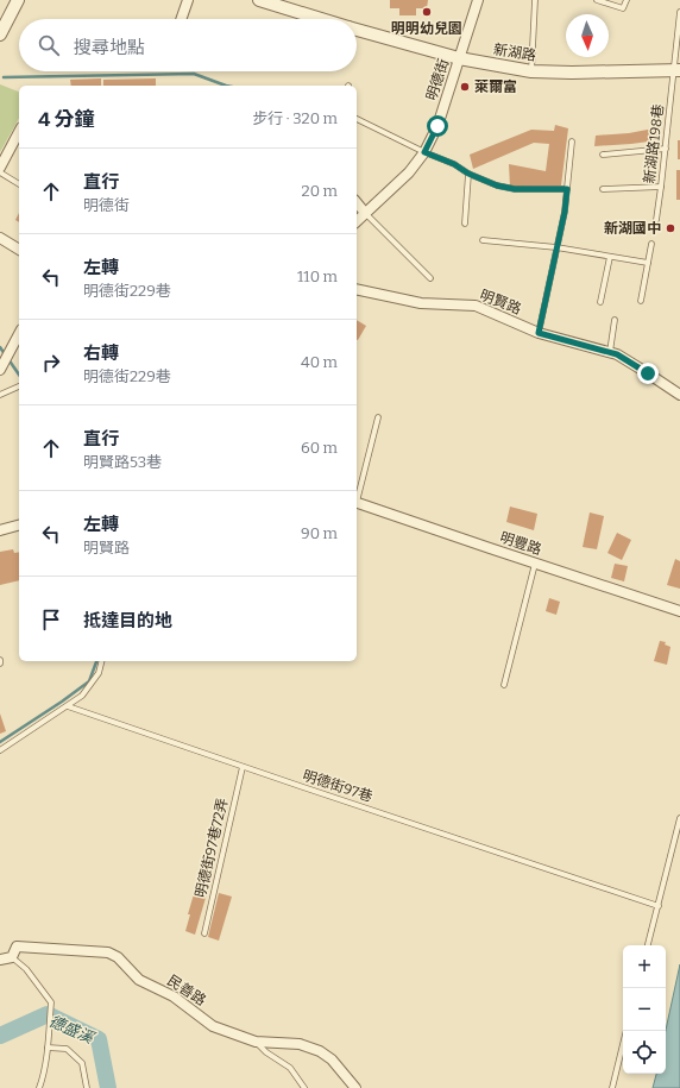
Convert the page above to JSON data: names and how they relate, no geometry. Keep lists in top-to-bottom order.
{
  "streets": {
    "street": [
      "新湖路",
      "明德街",
      "明賢路",
      "明豐路",
      "民善路"
    ],
    "lane": ["新湖路198巷", "明德街97巷", "明德街97巷72弄"]
  },
  "crossings": [
    ["新湖路", "明德街"],
    ["新湖路", "新湖路198巷"],
    ["明德街97巷", "明德街97巷72弄"]
  ],
  "water": ["德盛溪"],
  "places": ["明明幼兒園", "萊爾富", "新湖國中"],
  "north": "bottom",
  "page": {
    "search": "搜尋地點",
    "heading": ["4 分鐘", "步行 · 320 m"],
    "list": [
      ["直行", "明德街", "20 m"],
      ["左轉", "明德街229巷", "110 m"],
      ["右轉", "明德街229巷", "40 m"],
      ["直行", "明賢路53巷", "60 m"],
      ["左轉", "明賢路", "90 m"],
      "抵達目的地"
    ],
    "map_buttons": ["+", "−"]
  }
}
